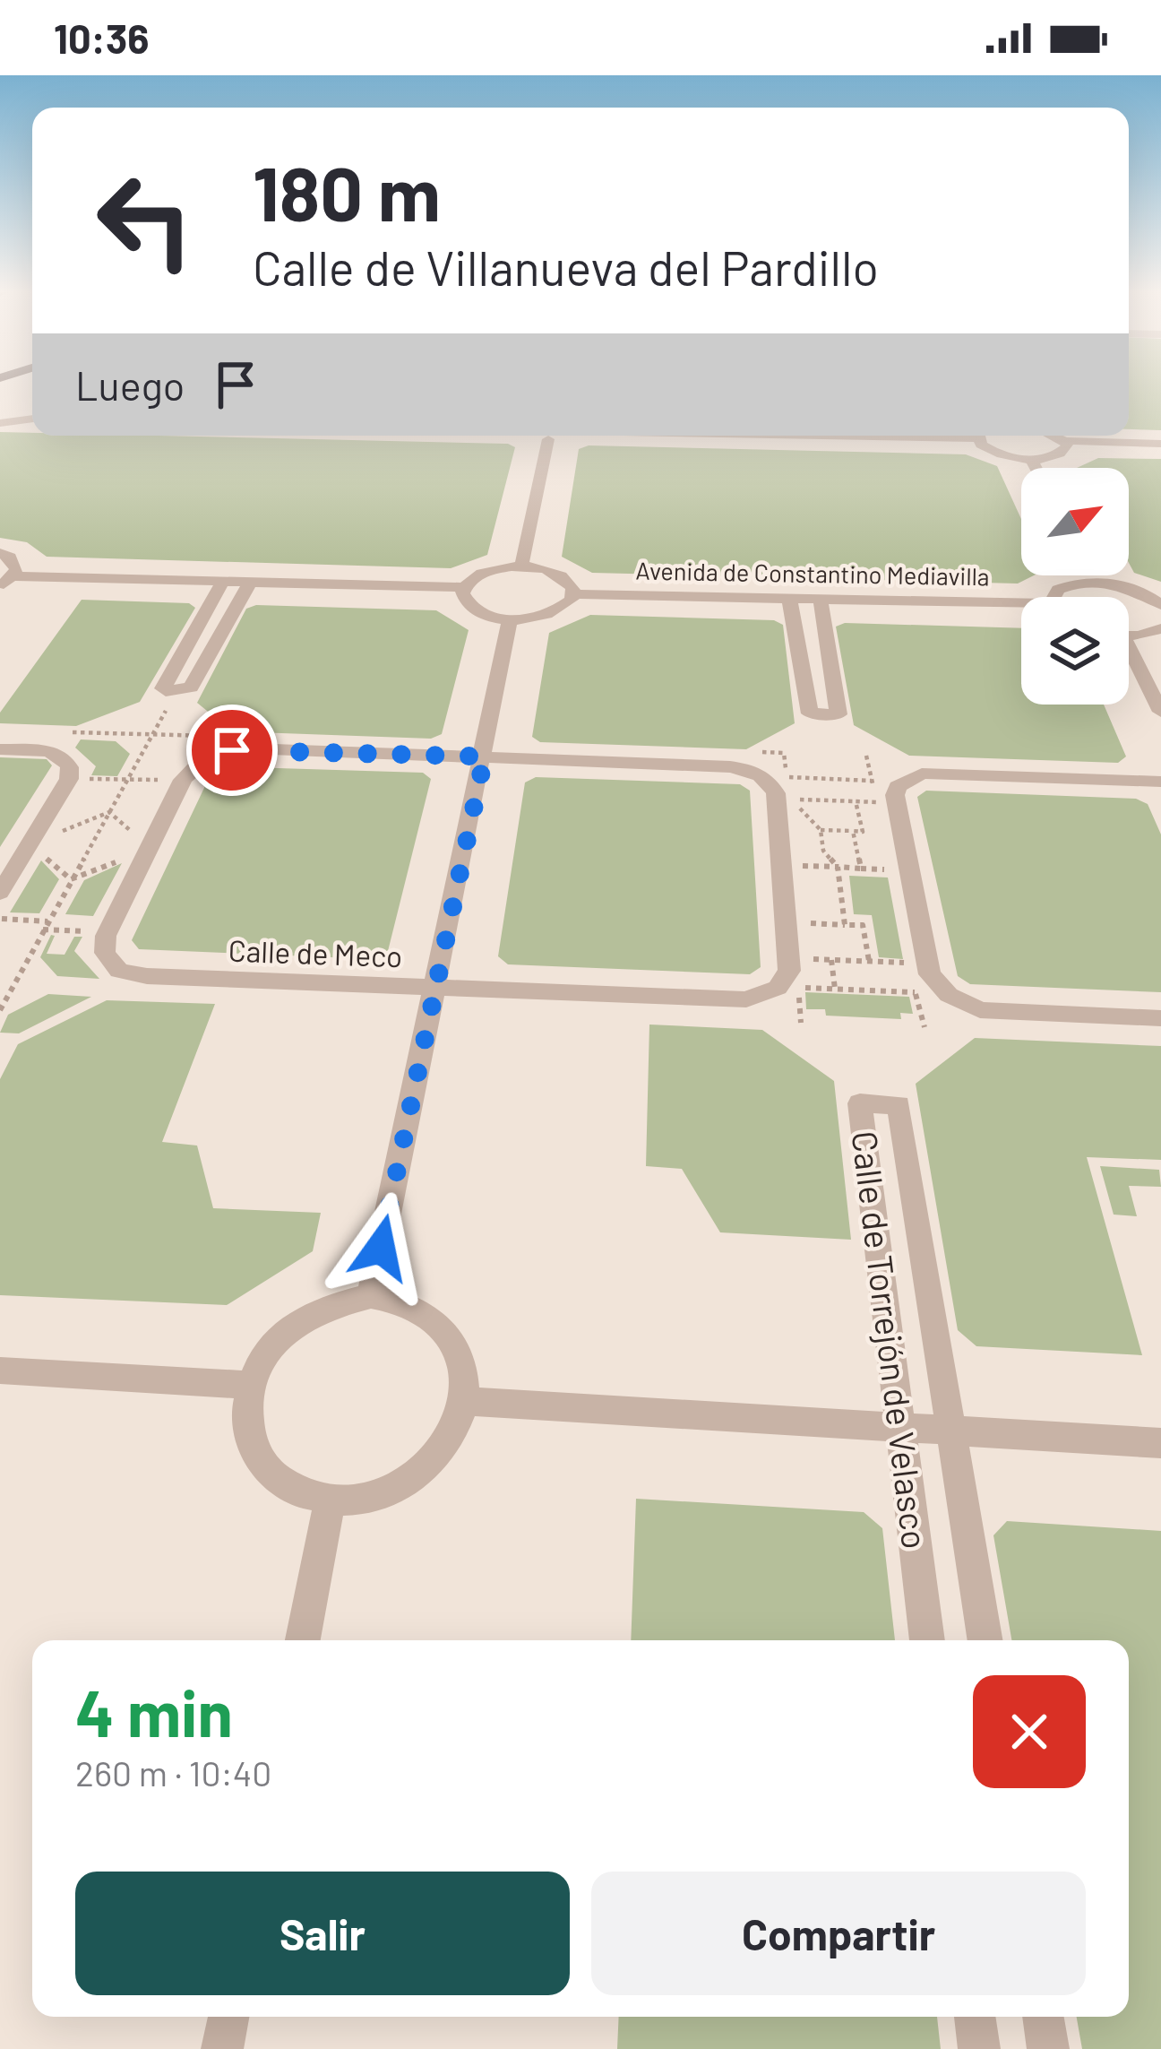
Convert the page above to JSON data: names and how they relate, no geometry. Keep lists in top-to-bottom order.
{
  "streets": {
    "street": ["Avenida de Constantino Mediavilla", "Calle de Meco", "Calle de Torrejón de Velasco"]
  },
  "north": "top right",
  "page": {
    "status": "10:36",
    "turn": ["180 m", "Calle de Villanueva del Pardillo"],
    "then": "Luego",
    "heading": ["4 min", "260 m · 10:40"],
    "buttons": ["Salir", "Compartir"]
  }
}
